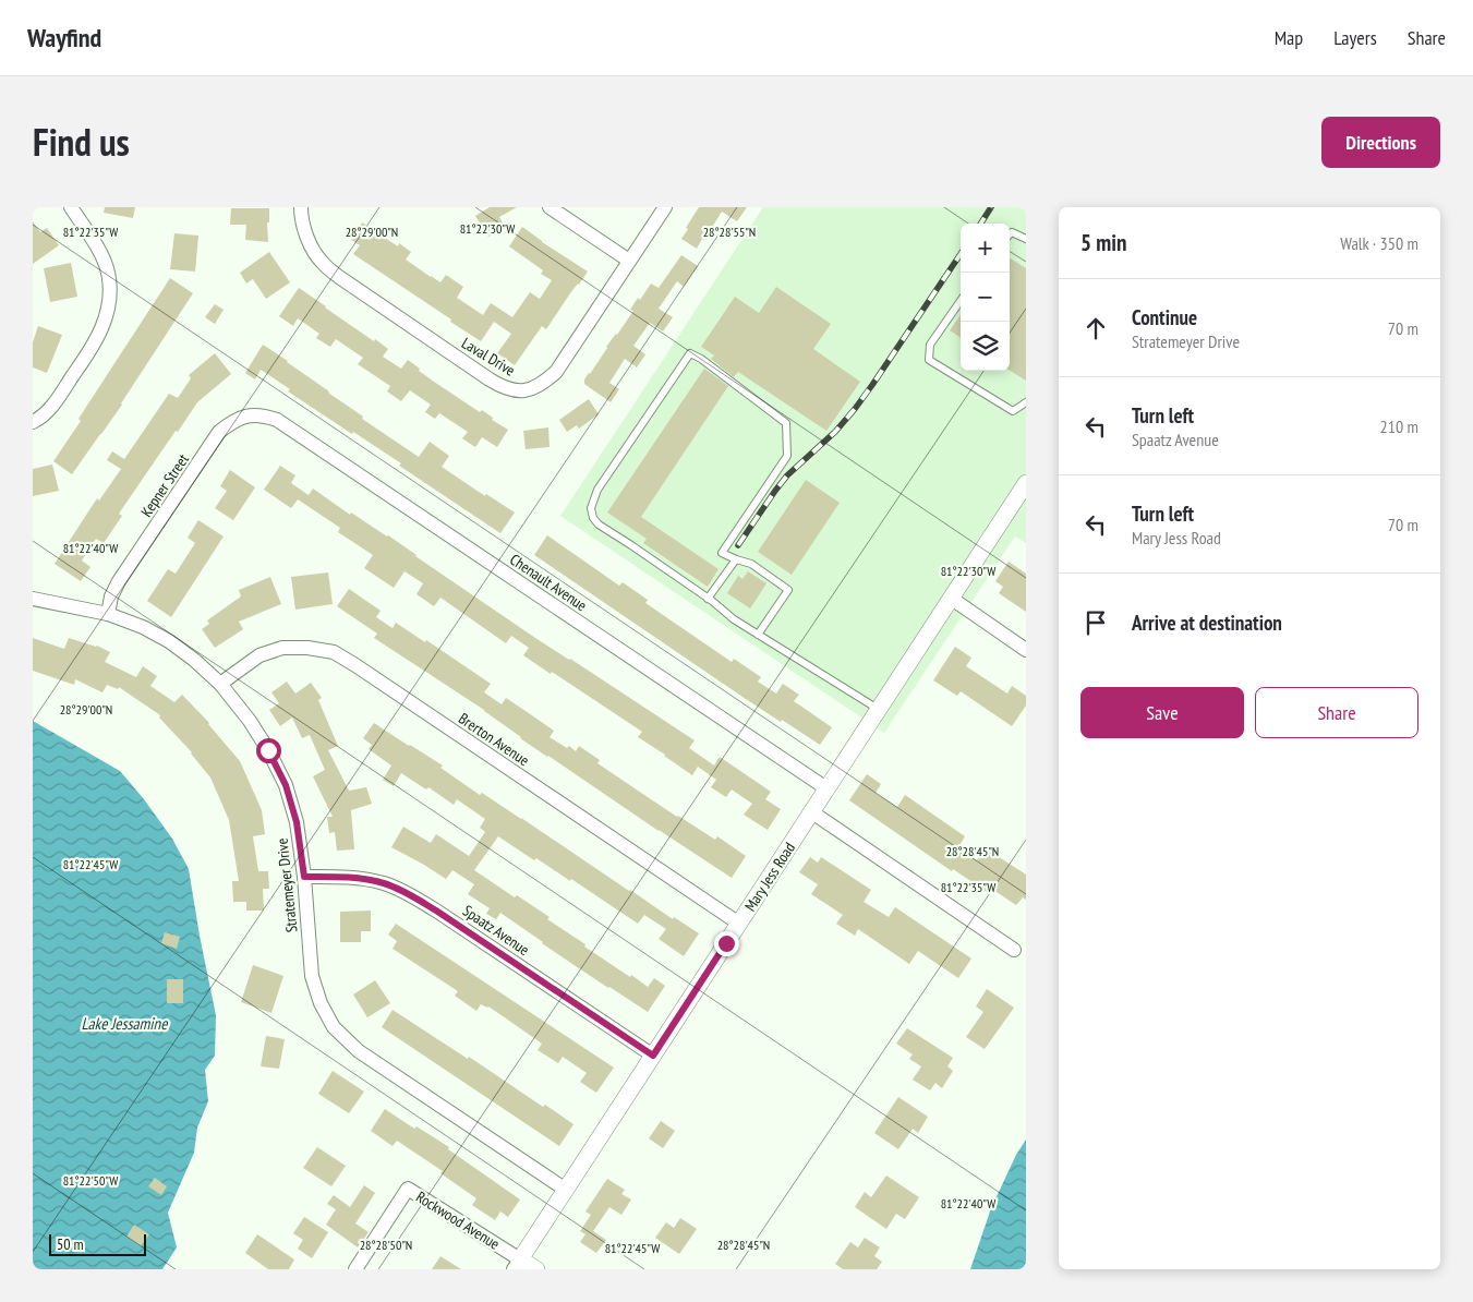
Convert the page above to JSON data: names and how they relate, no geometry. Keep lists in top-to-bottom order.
{
  "streets": {
    "street": [
      "Laval Drive",
      "Kepner Street",
      "Chenault Avenue",
      "Brerton Avenue",
      "Mary Jess Road",
      "Stratemeyer Drive",
      "Spaatz Avenue",
      "Rockwood Avenue"
    ]
  },
  "crossings": [
    ["Kepner Street", "Chenault Avenue"],
    ["Kepner Street", "Stratemeyer Drive"],
    ["Chenault Avenue", "Mary Jess Road"],
    ["Brerton Avenue", "Mary Jess Road"],
    ["Brerton Avenue", "Stratemeyer Drive"],
    ["Mary Jess Road", "Stratemeyer Drive"],
    ["Mary Jess Road", "Spaatz Avenue"],
    ["Mary Jess Road", "Rockwood Avenue"],
    ["Stratemeyer Drive", "Spaatz Avenue"]
  ],
  "water": ["Lake Jessamine"],
  "scale_bar": "50 m",
  "page": {
    "header": "Wayfind",
    "nav": ["Map", "Layers", "Share"],
    "title": "Find us",
    "buttons": [
      "Directions",
      ["Save", "Share"]
    ],
    "heading": ["5 min", "Walk · 350 m"],
    "map_buttons": ["+", "−"],
    "list": [
      ["Continue", "Stratemeyer Drive", "70 m"],
      ["Turn left", "Spaatz Avenue", "210 m"],
      ["Turn left", "Mary Jess Road", "70 m"],
      "Arrive at destination"
    ],
    "scale": "50 m"
  },
  "coordinates": [
    "81°22'30\"W",
    "81°22'35\"W",
    "28°29'00\"N",
    "28°28'55\"N",
    "81°22'40\"W",
    "28°28'45\"N",
    "81°22'45\"W",
    "81°22'50\"W",
    "28°28'50\"N"
  ]
}
